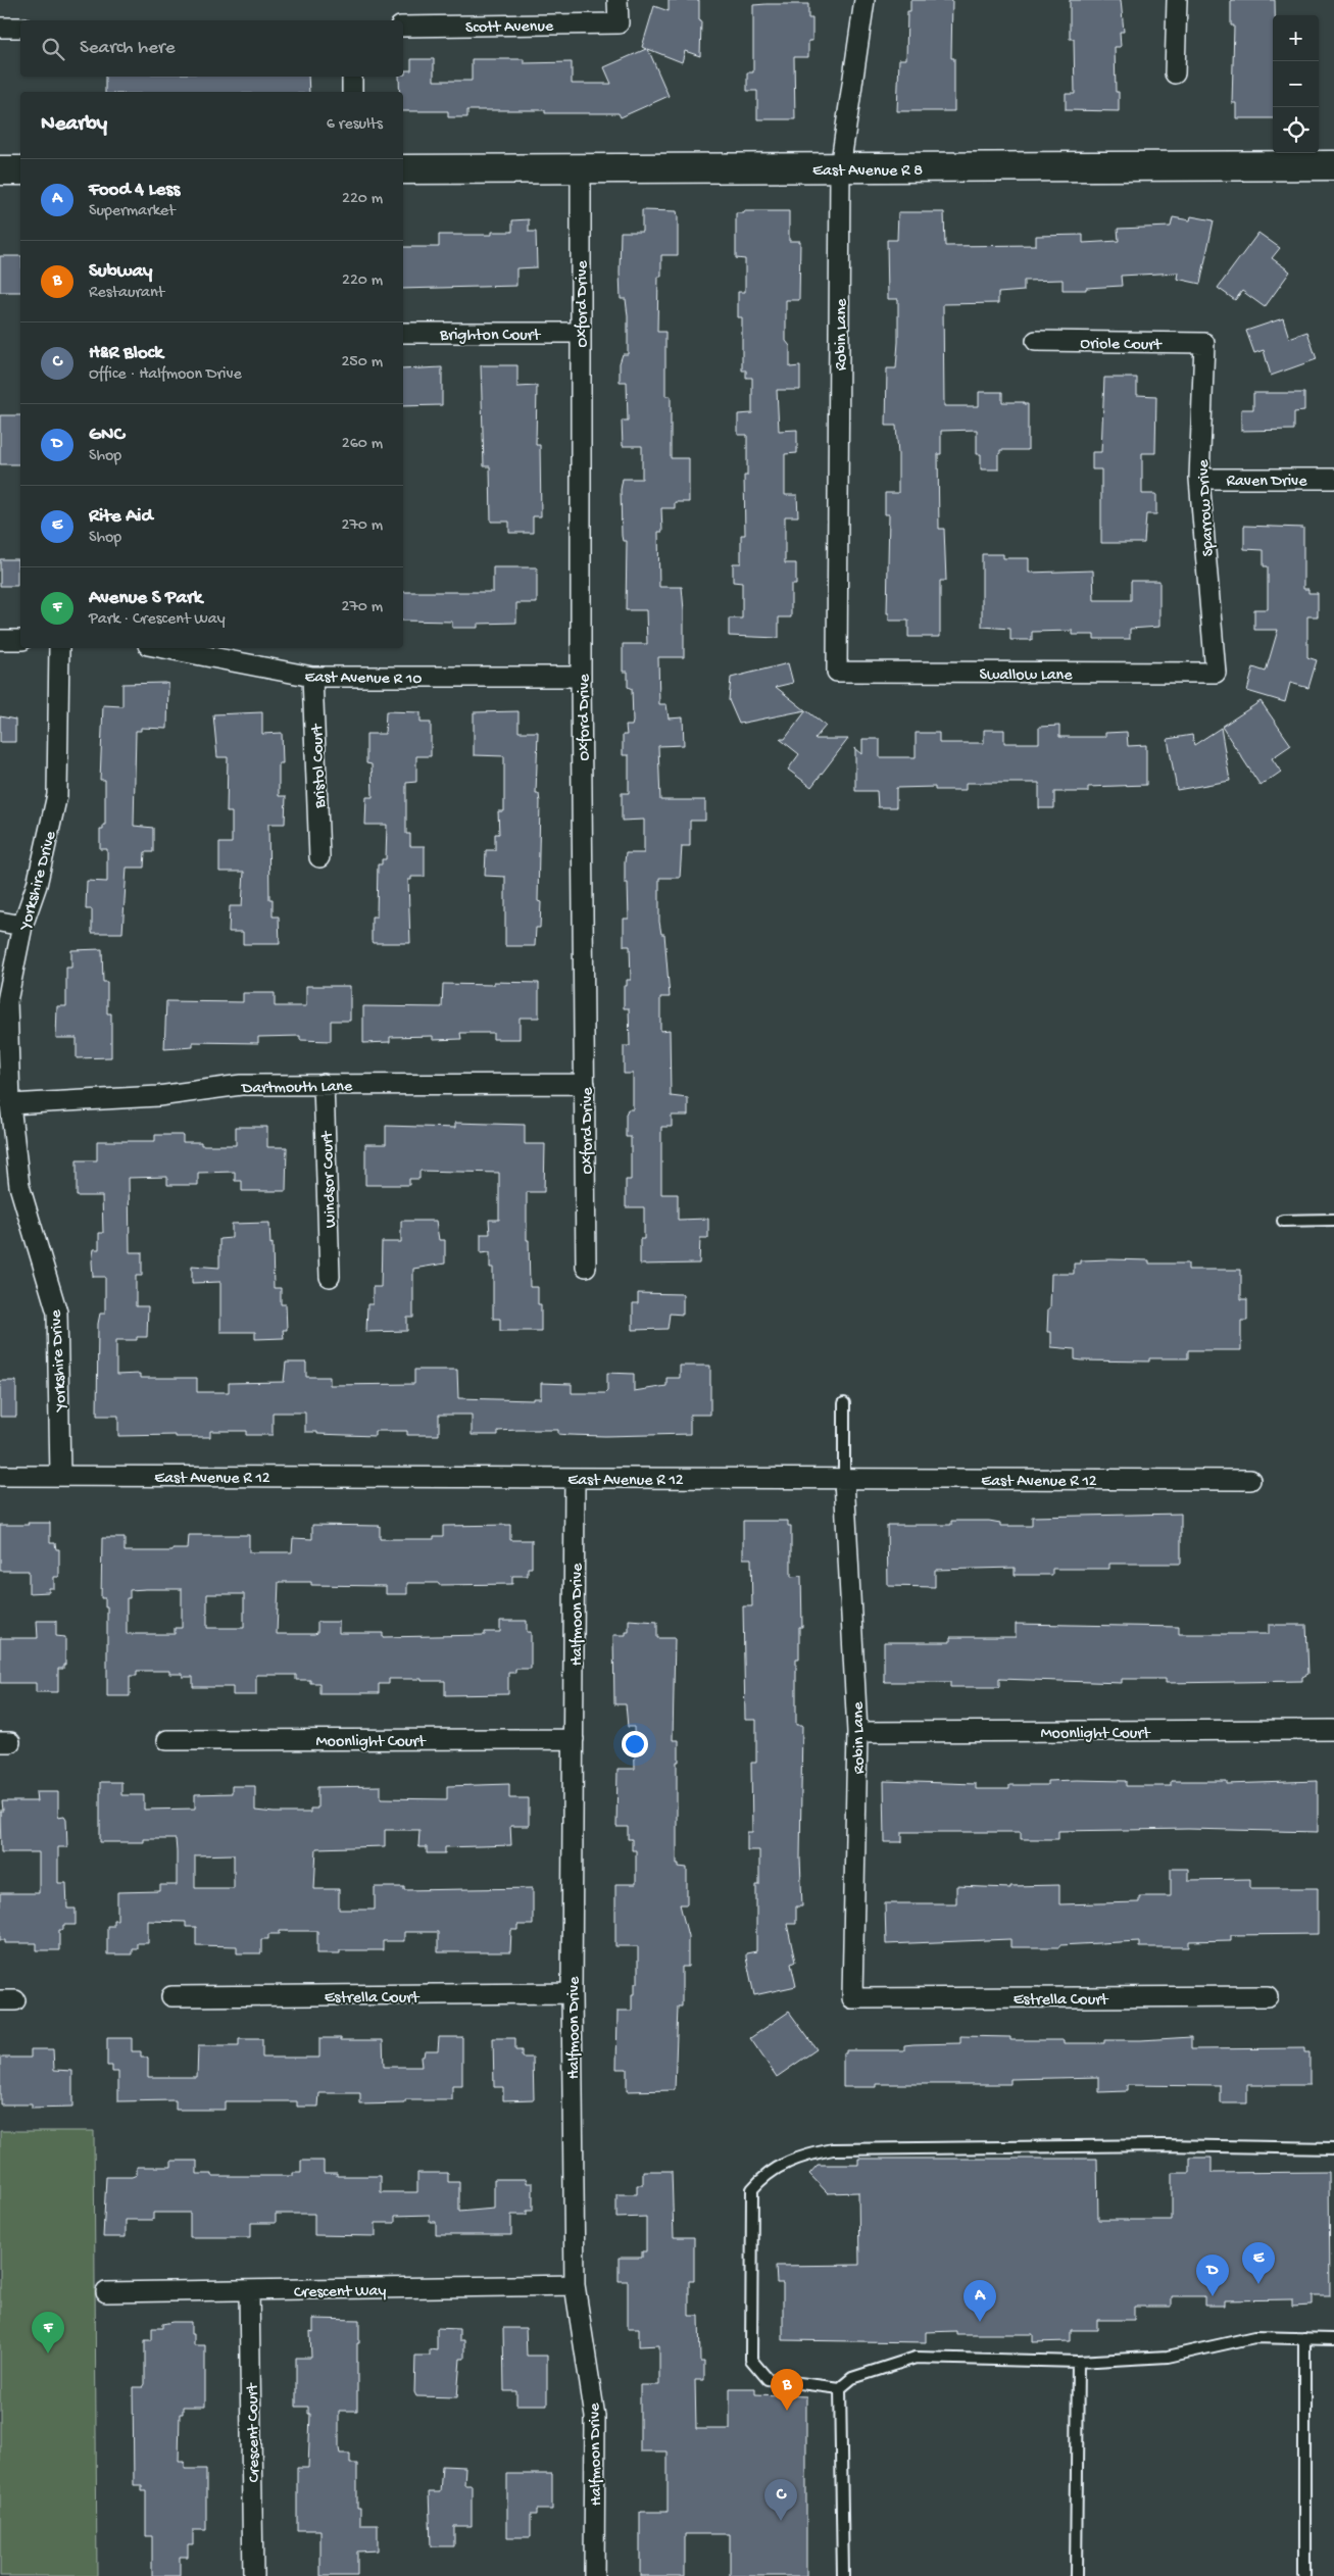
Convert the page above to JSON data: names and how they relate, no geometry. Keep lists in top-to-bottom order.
{
  "streets": {
    "street": [
      "Scott Avenue",
      "East Avenue R 8",
      "Oxford Drive",
      "Brighton Court",
      "Robin Lane",
      "Oriole Court",
      "Raven Drive",
      "Sparrow Drive",
      "Swallow Lane",
      "East Avenue R 10",
      "Bristol Court",
      "Yorkshire Drive",
      "Dartmouth Lane",
      "Windsor Court",
      "East Avenue R 12",
      "Halfmoon Drive",
      "Moonlight Court",
      "Estrella Court",
      "Crescent Way",
      "Crescent Court"
    ]
  },
  "crossings": [
    ["East Avenue R 8", "Oxford Drive"],
    ["East Avenue R 8", "Robin Lane"],
    ["Oxford Drive", "Brighton Court"],
    ["Oxford Drive", "East Avenue R 10"],
    ["Oxford Drive", "Dartmouth Lane"],
    ["Robin Lane", "Swallow Lane"],
    ["Robin Lane", "East Avenue R 12"],
    ["Robin Lane", "Moonlight Court"],
    ["Robin Lane", "Estrella Court"],
    ["Oriole Court", "Sparrow Drive"],
    ["Raven Drive", "Sparrow Drive"],
    ["Sparrow Drive", "Swallow Lane"],
    ["East Avenue R 10", "Bristol Court"],
    ["Yorkshire Drive", "Dartmouth Lane"],
    ["Yorkshire Drive", "East Avenue R 12"],
    ["Dartmouth Lane", "Windsor Court"],
    ["East Avenue R 12", "Halfmoon Drive"],
    ["Halfmoon Drive", "Moonlight Court"],
    ["Halfmoon Drive", "Estrella Court"],
    ["Halfmoon Drive", "Crescent Way"],
    ["Crescent Way", "Crescent Court"]
  ],
  "page": {
    "map_buttons": ["+", "−"],
    "search": "Search here",
    "heading": ["Nearby", "6 results"],
    "list": [
      {
        "mark": "A",
        "name": "Food 4 Less",
        "note": "Supermarket",
        "value": "220 m"
      },
      {
        "mark": "B",
        "name": "Subway",
        "note": "Restaurant",
        "value": "220 m"
      },
      {
        "mark": "C",
        "name": "H&R Block",
        "note": "Office · Halfmoon Drive",
        "value": "250 m"
      },
      {
        "mark": "D",
        "name": "GNC",
        "note": "Shop",
        "value": "260 m"
      },
      {
        "mark": "E",
        "name": "Rite Aid",
        "note": "Shop",
        "value": "270 m"
      },
      {
        "mark": "F",
        "name": "Avenue S Park",
        "note": "Park · Crescent Way",
        "value": "270 m"
      }
    ],
    "pins": [
      "E",
      "D",
      "A",
      "F",
      "B",
      "C"
    ]
  }
}
